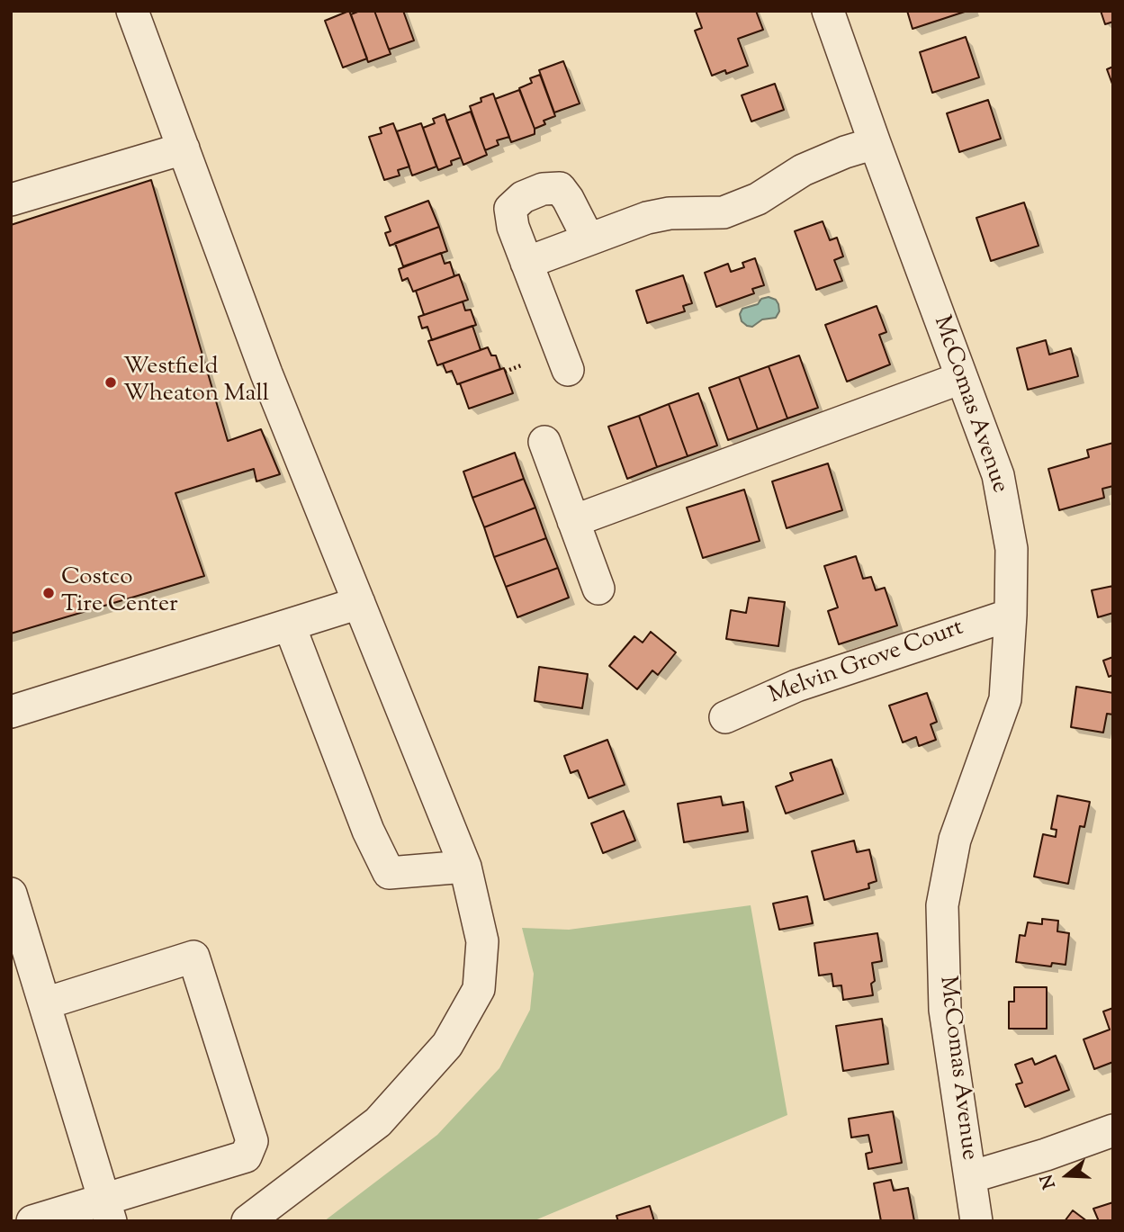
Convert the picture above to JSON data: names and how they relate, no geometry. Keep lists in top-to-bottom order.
{
  "streets": {
    "street": ["McComas Avenue", "Melvin Grove Court"]
  },
  "crossings": [
    ["McComas Avenue", "Melvin Grove Court"]
  ],
  "places": ["Westfield Wheaton Mall", "Costco Tire Center"],
  "north": "left"
}
